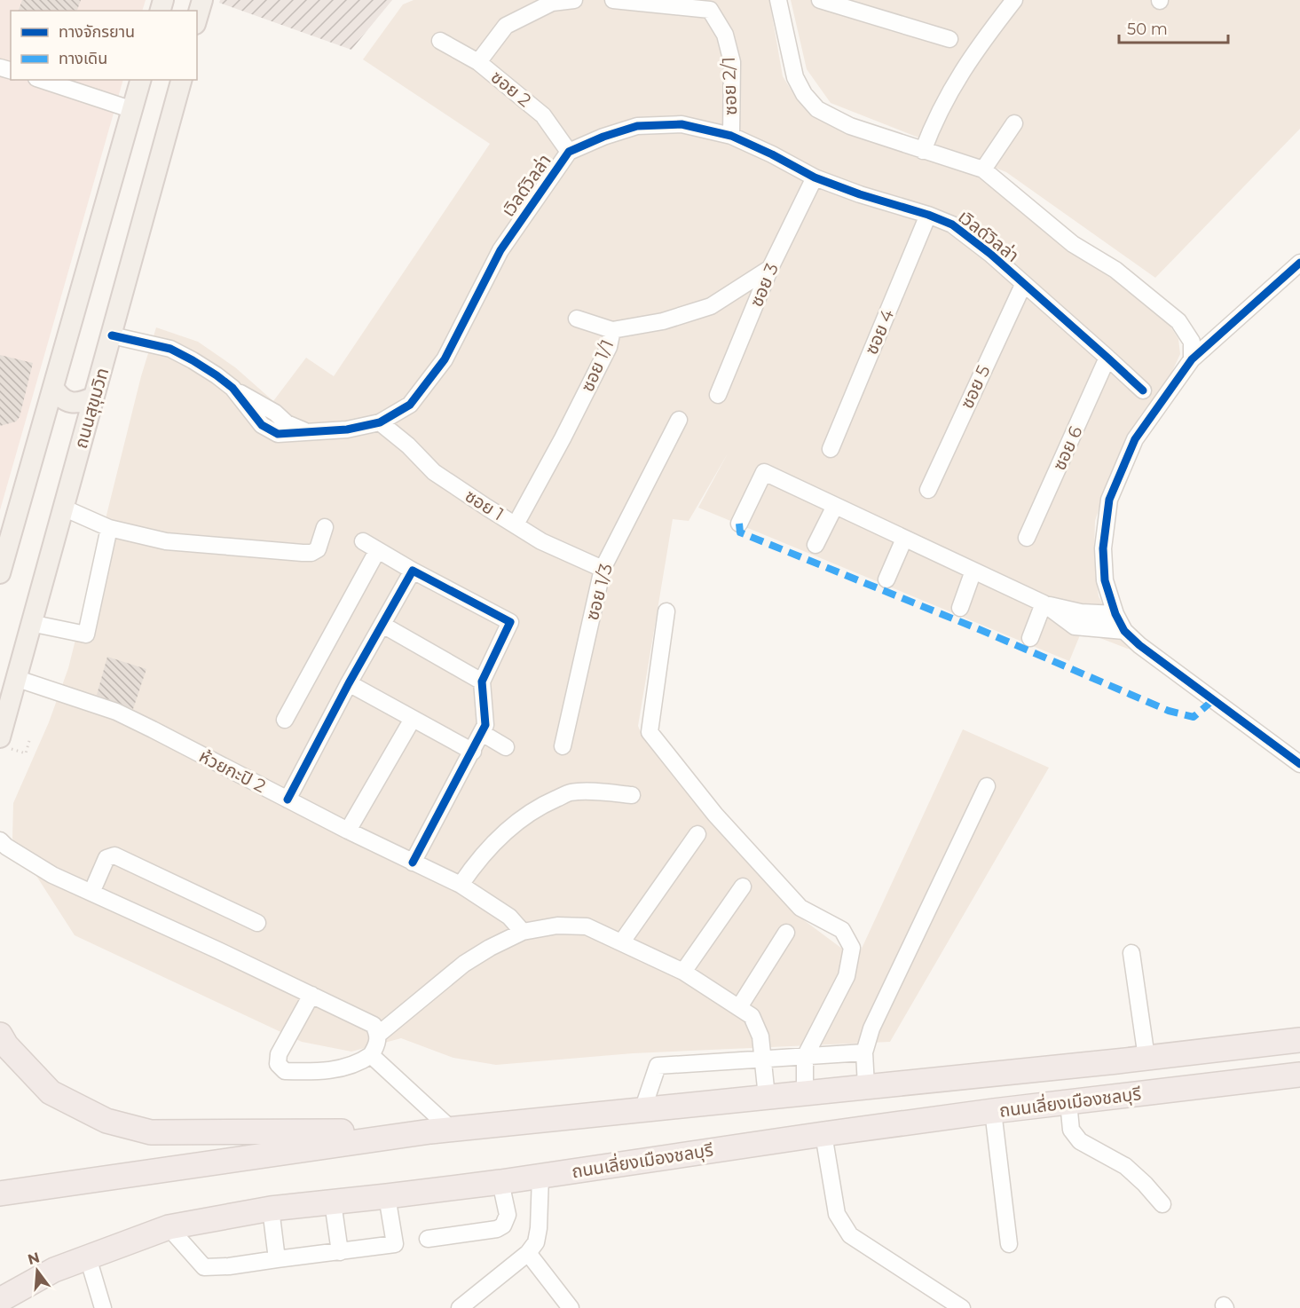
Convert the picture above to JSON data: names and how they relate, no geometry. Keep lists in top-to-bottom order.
{
  "streets": {
    "highway": ["ถนนเลี่ยงเมืองชลบุรี"],
    "main road": ["ถนนสุขุมวิท"],
    "street": [
      "ซอย 2/1",
      "ซอย 2",
      "เวิลด์วิลล่า",
      "ซอย 3",
      "ซอย 4",
      "ซอย 1/1",
      "ซอย 5",
      "ซอย 6",
      "ซอย 1",
      "ซอย 1/3",
      "ห้วยกะปิ 2"
    ]
  },
  "crossings": [
    ["ซอย 2/1", "เวิลด์วิลล่า"],
    ["ซอย 2", "เวิลด์วิลล่า"],
    ["เวิลด์วิลล่า", "ซอย 3"],
    ["เวิลด์วิลล่า", "ซอย 4"],
    ["เวิลด์วิลล่า", "ซอย 5"],
    ["เวิลด์วิลล่า", "ถนนสุขุมวิท"],
    ["เวิลด์วิลล่า", "ซอย 6"],
    ["เวิลด์วิลล่า", "ซอย 1"],
    ["ซอย 3", "ซอย 1/1"],
    ["ซอย 1/1", "ซอย 1"],
    ["ถนนสุขุมวิท", "ห้วยกะปิ 2"],
    ["ซอย 1", "ซอย 1/3"]
  ],
  "legend": ["ทางจักรยาน", "ทางเดิน"],
  "scale_bar": "50 m",
  "north": "top"
}
